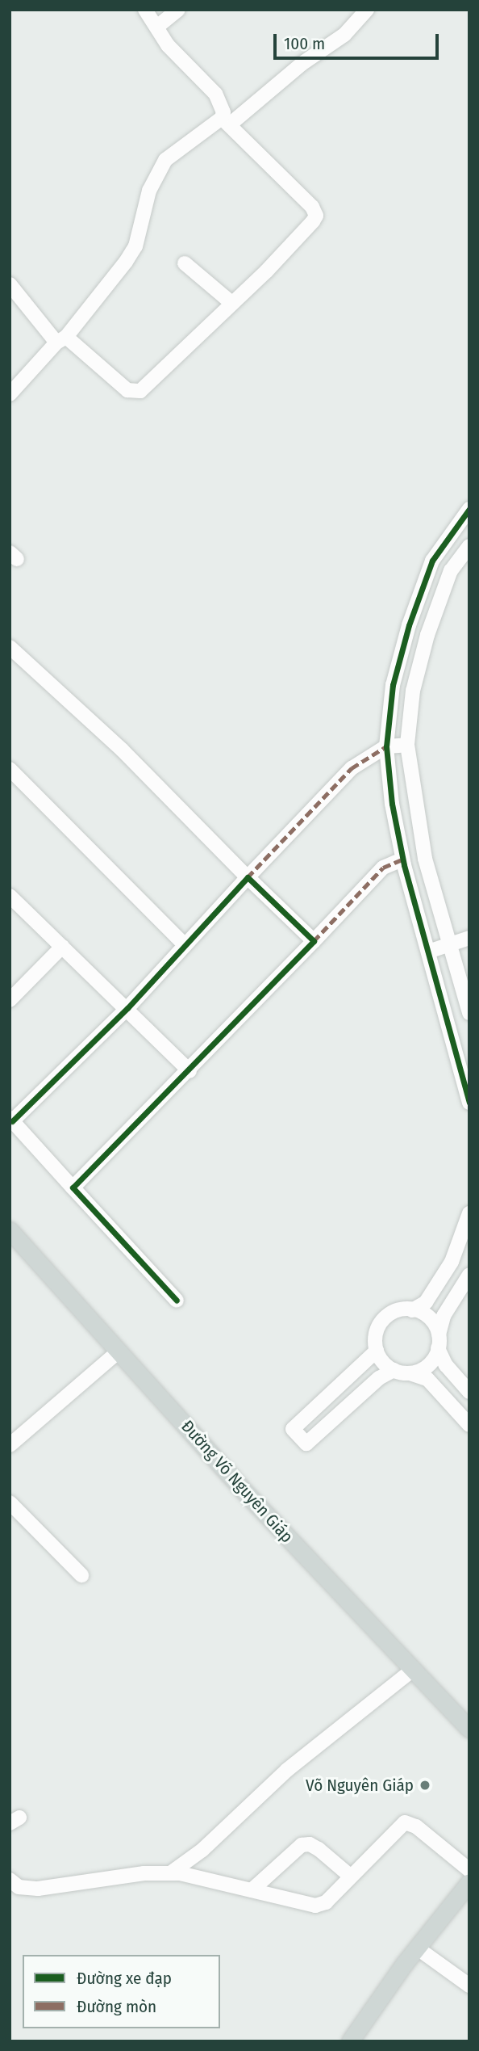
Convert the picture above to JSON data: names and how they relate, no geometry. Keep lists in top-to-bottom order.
{
  "streets": {
    "main road": ["Đường Võ Nguyên Giáp"]
  },
  "places": ["Võ Nguyên Giáp"],
  "legend": ["Đường xe đạp", "Đường mòn"],
  "scale_bar": "100 m"
}
